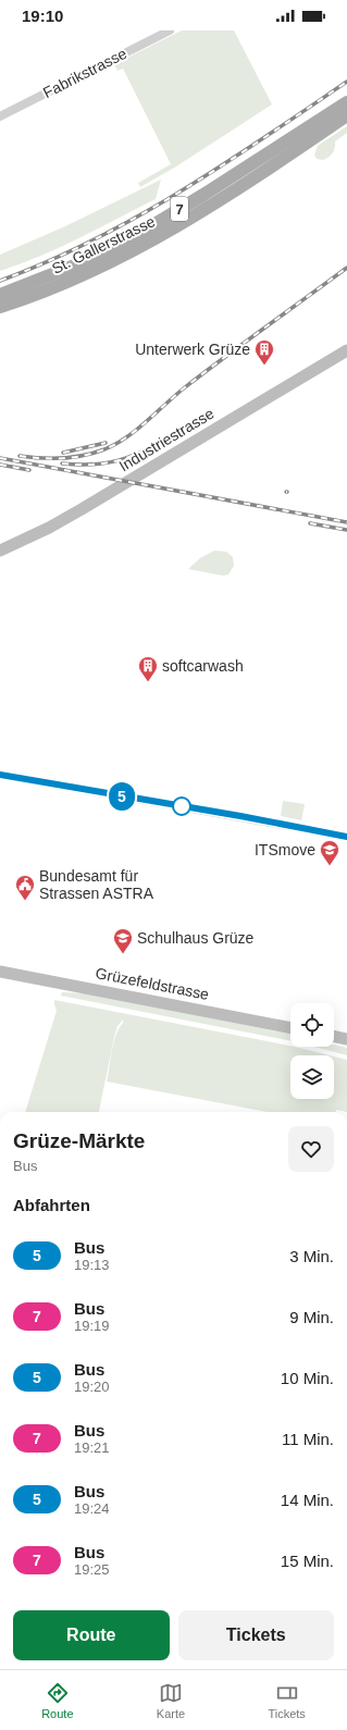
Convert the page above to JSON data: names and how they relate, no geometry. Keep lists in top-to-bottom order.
{
  "streets": {
    "main road": ["7", "St. Gallerstrasse"],
    "street": ["Fabrikstrasse", "Industriestrasse", "Grüzefeldstrasse"]
  },
  "places": {
    "building": ["Unterwerk Grüze", "softcarwash"],
    "school or university": ["ITSmove", "Schulhaus Grüze"],
    "public building": ["Bundesamt für Strassen ASTRA"]
  },
  "lines": ["bus line 5"],
  "page": {
    "status": "19:10",
    "on_map": "5",
    "heading": [
      ["Grüze-Märkte", "Bus"],
      "Abfahrten"
    ],
    "list": [
      {
        "mark": "5",
        "name": "Bus",
        "note": "19:13",
        "value": "3 Min."
      },
      {
        "mark": "7",
        "name": "Bus",
        "note": "19:19",
        "value": "9 Min."
      },
      {
        "mark": "5",
        "name": "Bus",
        "note": "19:20",
        "value": "10 Min."
      },
      {
        "mark": "7",
        "name": "Bus",
        "note": "19:21",
        "value": "11 Min."
      },
      {
        "mark": "5",
        "name": "Bus",
        "note": "19:24",
        "value": "14 Min."
      },
      {
        "mark": "7",
        "name": "Bus",
        "note": "19:25",
        "value": "15 Min."
      }
    ],
    "buttons": ["Route", "Tickets"],
    "tabs": ["Route", "Karte", "Tickets"]
  }
}
